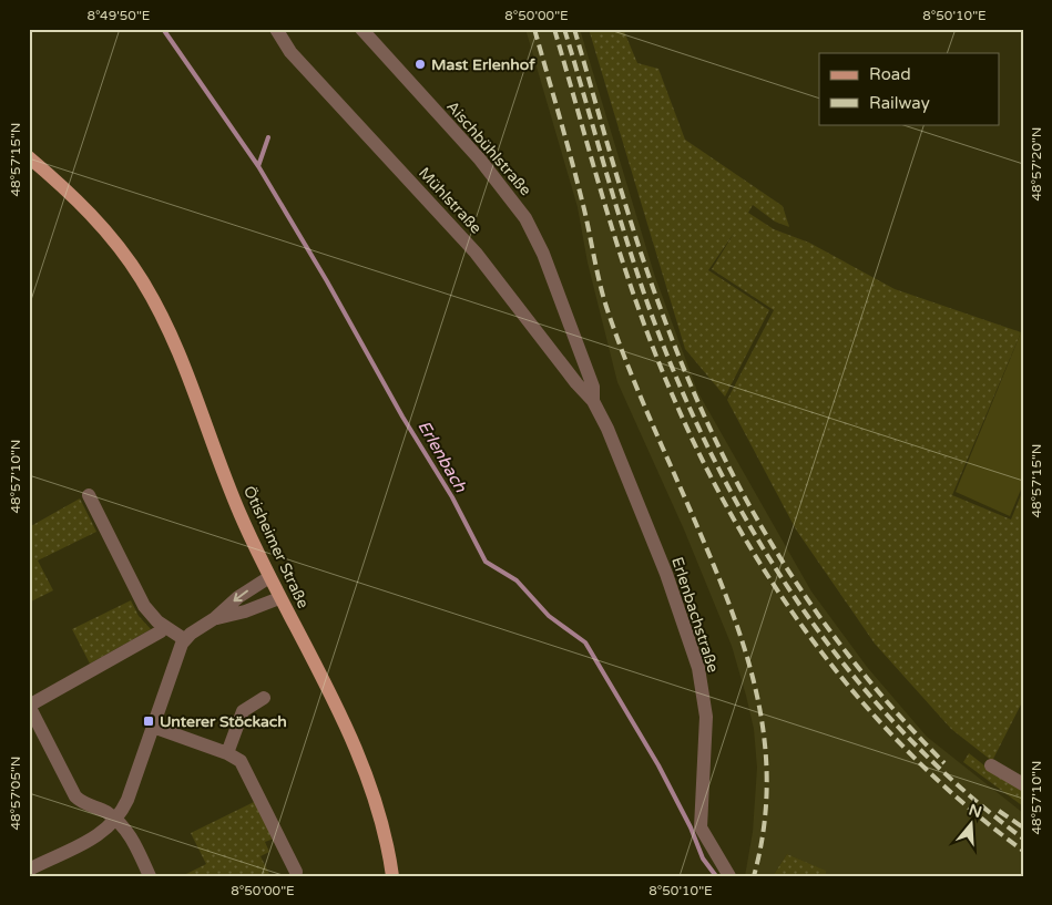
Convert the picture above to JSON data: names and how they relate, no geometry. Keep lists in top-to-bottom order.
{
  "streets": {
    "main road": ["Ötisheimer Straße"],
    "street": ["Aischbühlstraße", "Mühlstraße", "Erlenbachstraße"]
  },
  "crossings": [
    ["Aischbühlstraße", "Mühlstraße"],
    ["Aischbühlstraße", "Erlenbachstraße"],
    ["Mühlstraße", "Erlenbachstraße"]
  ],
  "water": ["Erlenbach"],
  "places": {
    "other": ["Mast Erlenhof"],
    "transit": ["Unterer Stöckach"]
  },
  "legend": ["Road", "Railway"],
  "north": "top",
  "coordinates": [
    "8°49'50\"E",
    "8°50'00\"E",
    "8°50'10\"E",
    "48°57'15\"N",
    "48°57'20\"N",
    "48°57'10\"N",
    "48°57'05\"N"
  ]
}
